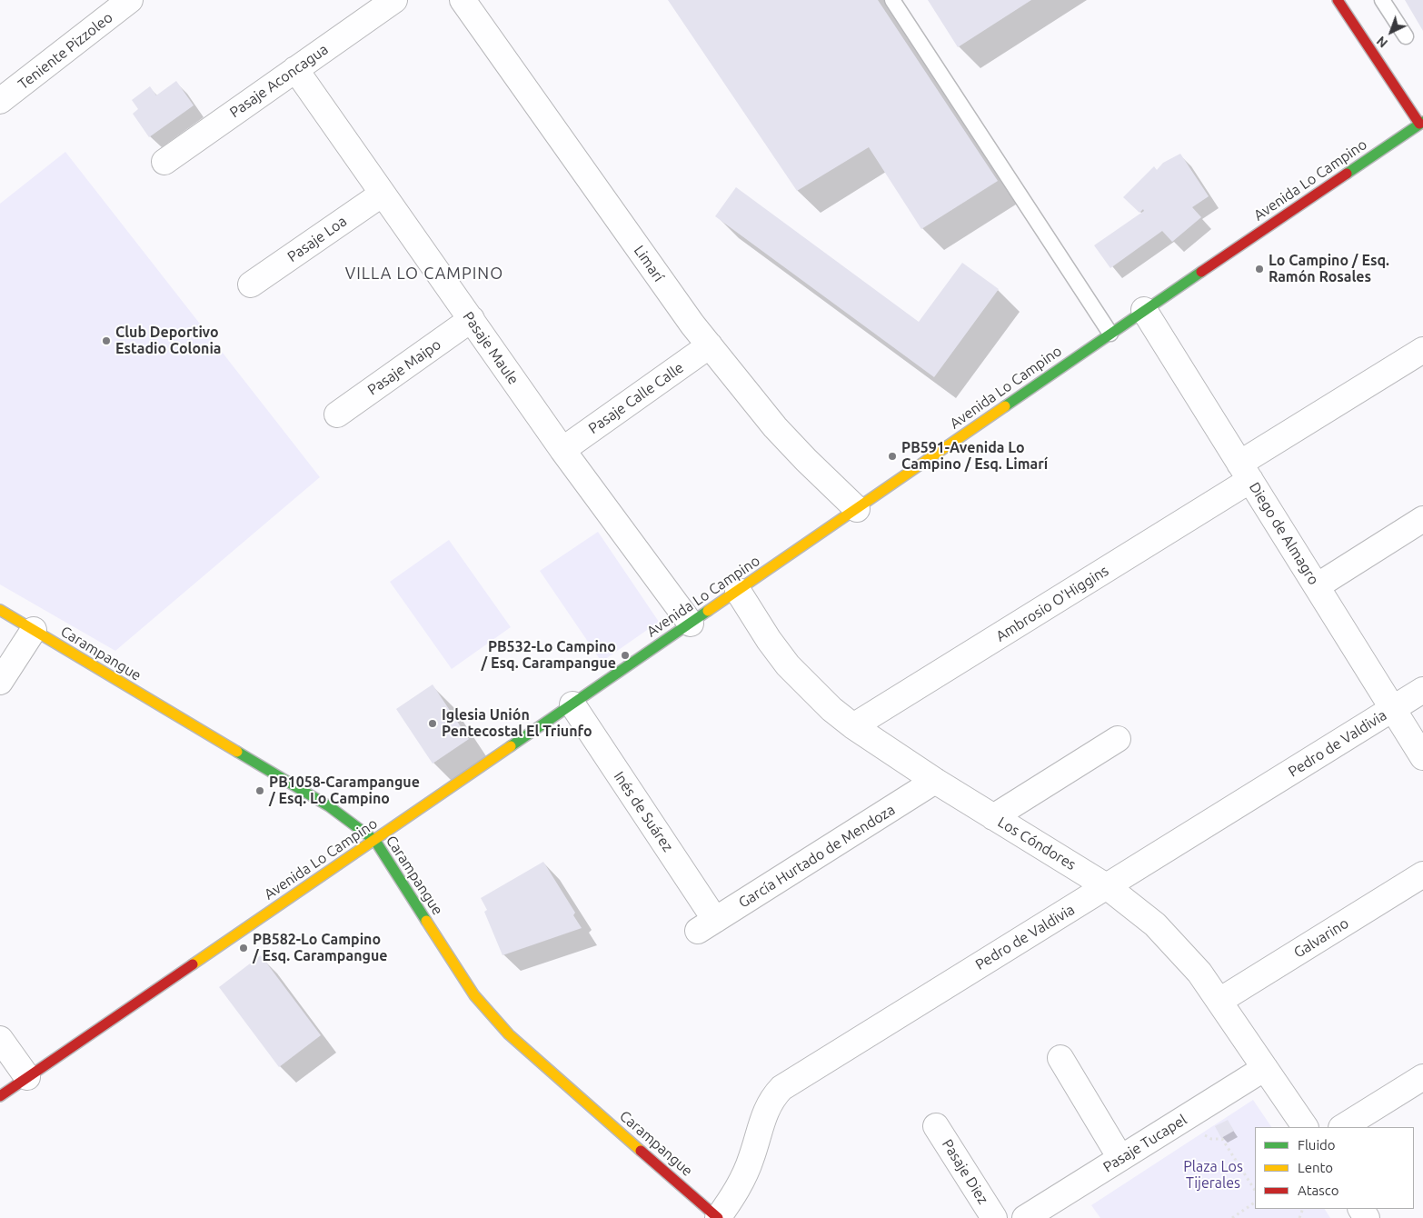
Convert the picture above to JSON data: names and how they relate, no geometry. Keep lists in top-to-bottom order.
{
  "streets": {
    "main road": ["Avenida Lo Campino", "Carampangue"],
    "street": [
      "Teniente Pizzoleo",
      "Pasaje Aconcagua",
      "Pasaje Loa",
      "Limarí",
      "Pasaje Maule",
      "Pasaje Maipo",
      "Pasaje Calle Calle",
      "Diego de Almagro",
      "Ambrosio O'Higgins",
      "Pedro de Valdivia",
      "Inés de Suárez",
      "Los Cóndores",
      "García Hurtado de Mendoza",
      "Galvarino",
      "Pasaje Tucapel",
      "Pasaje Diez"
    ]
  },
  "crossings": [
    ["Pasaje Aconcagua", "Pasaje Maule"],
    ["Avenida Lo Campino", "Limarí"],
    ["Avenida Lo Campino", "Pasaje Maule"],
    ["Avenida Lo Campino", "Diego de Almagro"],
    ["Avenida Lo Campino", "Carampangue"],
    ["Avenida Lo Campino", "Inés de Suárez"],
    ["Avenida Lo Campino", "Los Cóndores"],
    ["Pasaje Loa", "Pasaje Maule"],
    ["Limarí", "Pasaje Calle Calle"],
    ["Pasaje Maule", "Pasaje Maipo"],
    ["Pasaje Maule", "Pasaje Calle Calle"],
    ["Diego de Almagro", "Ambrosio O'Higgins"],
    ["Diego de Almagro", "Pedro de Valdivia"],
    ["Ambrosio O'Higgins", "Los Cóndores"],
    ["Carampangue", "Pedro de Valdivia"],
    ["Pedro de Valdivia", "Los Cóndores"],
    ["Inés de Suárez", "García Hurtado de Mendoza"],
    ["Los Cóndores", "García Hurtado de Mendoza"],
    ["Los Cóndores", "Galvarino"],
    ["Los Cóndores", "Pasaje Tucapel"]
  ],
  "districts": ["VILLA LO CAMPINO"],
  "parks": ["Plaza Los Tijerales"],
  "places": [
    "Lo Campino / Esq. Ramón Rosales",
    "Club Deportivo Estadio Colonia",
    "PB591-Avenida Lo Campino / Esq. Limarí",
    "PB532-Lo Campino / Esq. Carampangue",
    "Iglesia Unión Pentecostal El Triunfo",
    "PB1058-Carampangue / Esq. Lo Campino",
    "PB582-Lo Campino / Esq. Carampangue"
  ],
  "legend": ["Fluido", "Lento", "Atasco"],
  "north": "bottom left"
}
